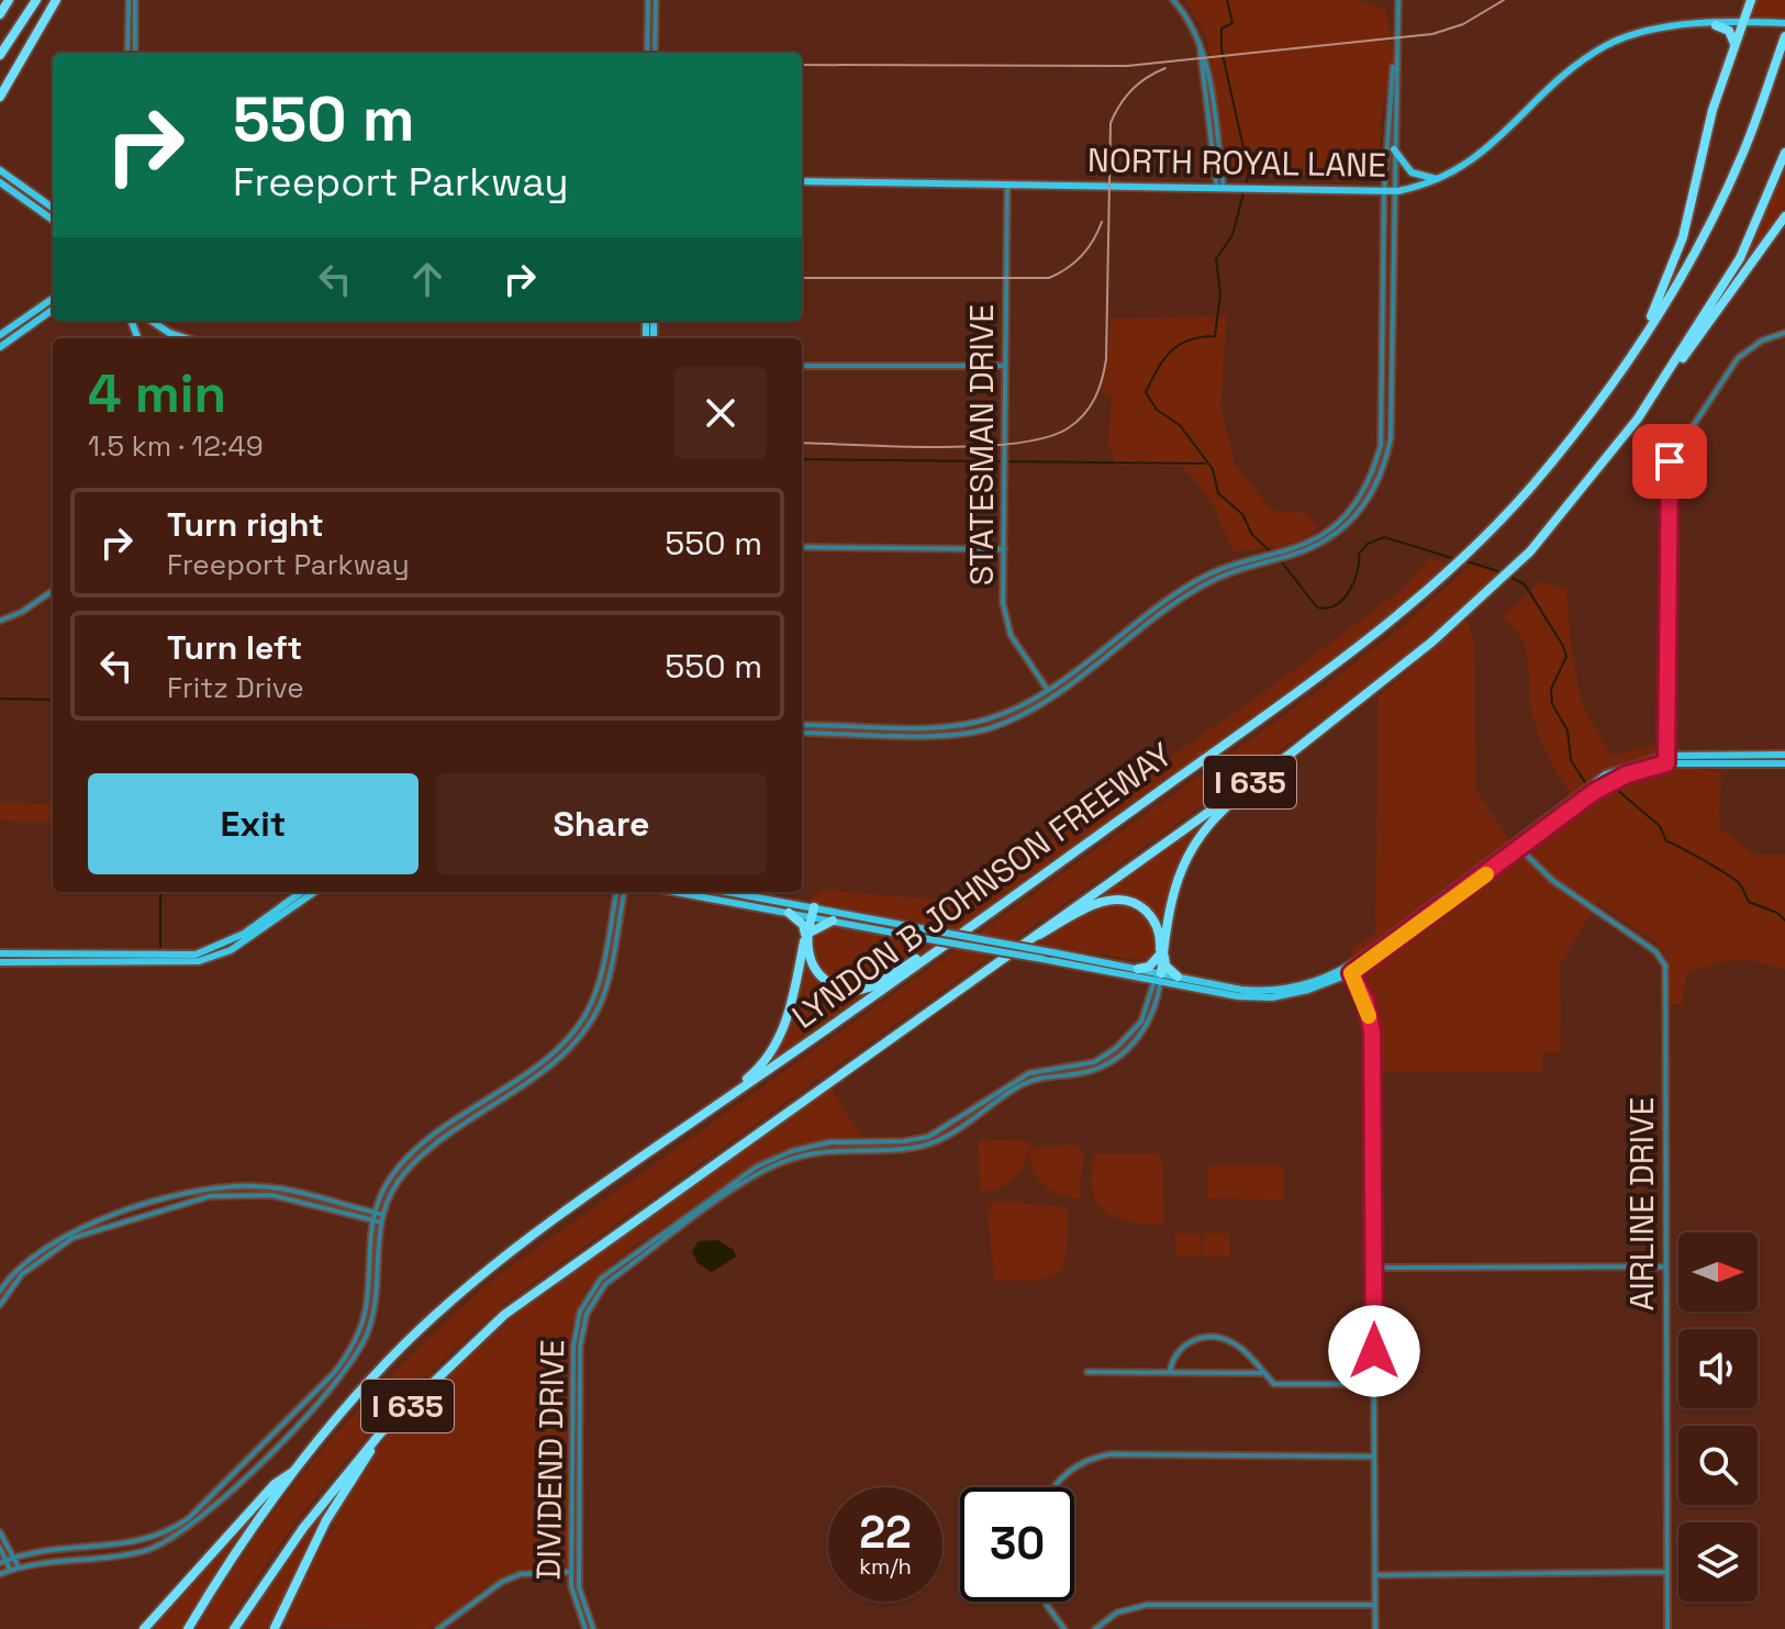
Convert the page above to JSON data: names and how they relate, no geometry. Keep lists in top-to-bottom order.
{
  "streets": {
    "highway": ["I 635", "LYNDON B JOHNSON FREEWAY"],
    "main road": ["NORTH ROYAL LANE"],
    "street": ["STATESMAN DRIVE", "AIRLINE DRIVE", "DIVIDEND DRIVE"]
  },
  "crossings": [
    ["NORTH ROYAL LANE", "STATESMAN DRIVE"]
  ],
  "north": "right",
  "page": {
    "turn": ["550 m", "Freeport Parkway"],
    "heading": ["4 min", "1.5 km · 12:49"],
    "list": [
      {
        "name": "Turn right",
        "note": "Freeport Parkway",
        "value": "550 m"
      },
      {
        "name": "Turn left",
        "note": "Fritz Drive",
        "value": "550 m"
      }
    ],
    "buttons": ["Exit", "Share"],
    "speed": "22 km/h",
    "limit": "30"
  }
}
